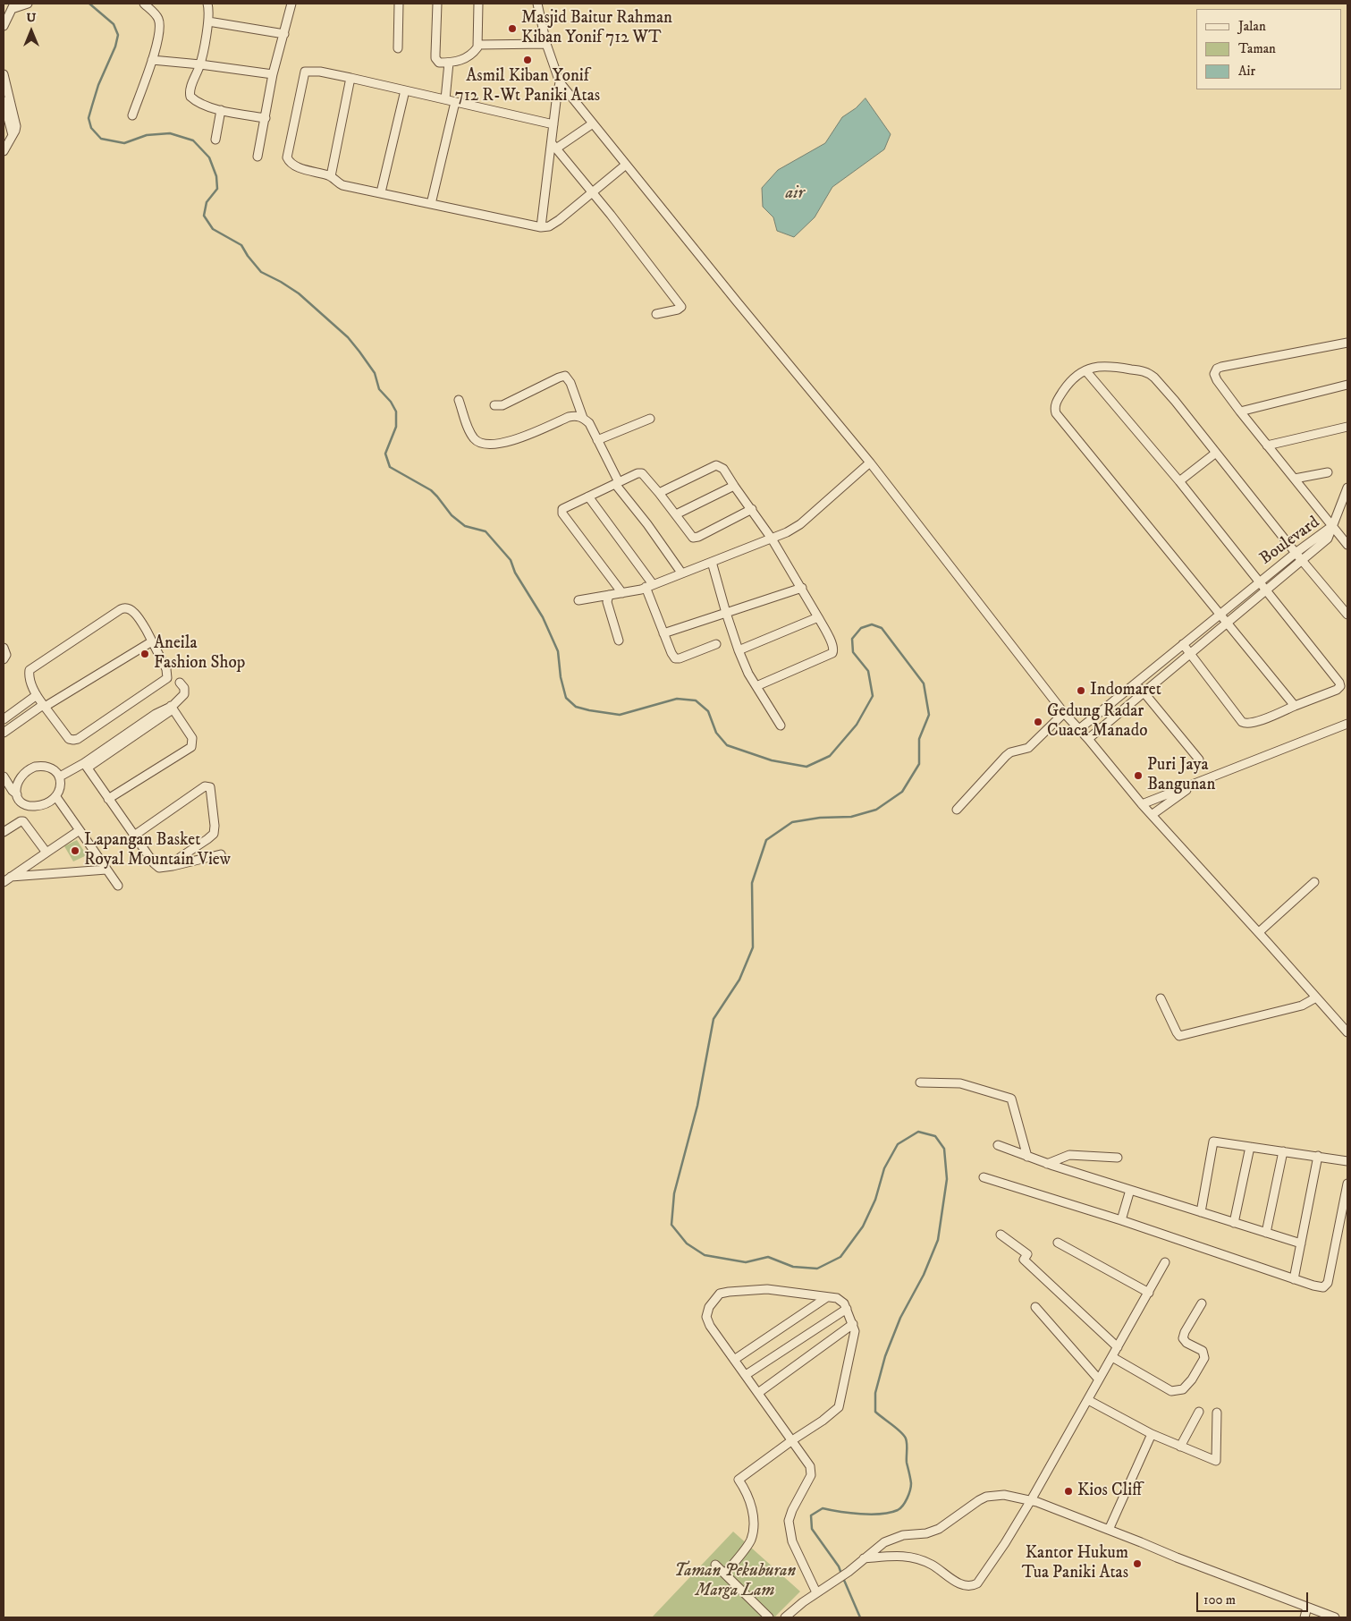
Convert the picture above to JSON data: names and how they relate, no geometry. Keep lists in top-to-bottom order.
{
  "streets": {
    "street": ["Boulevard"]
  },
  "water": ["air"],
  "parks": ["Taman Pekuburan Marga Lam"],
  "places": [
    "Masjid Baitur Rahman Kiban Yonif 712 WT",
    "Asmil Kiban Yonif 712 R-Wt Paniki Atas",
    "Aneila Fashion Shop",
    "Indomaret",
    "Gedung Radar Cuaca Manado",
    "Puri Jaya Bangunan",
    "Lapangan Basket Royal Mountain View",
    "Kios Cliff",
    "Kantor Hukum Tua Paniki Atas"
  ],
  "legend": ["Jalan", "Taman", "Air"],
  "scale_bar": "100 m",
  "north": "top"
}
